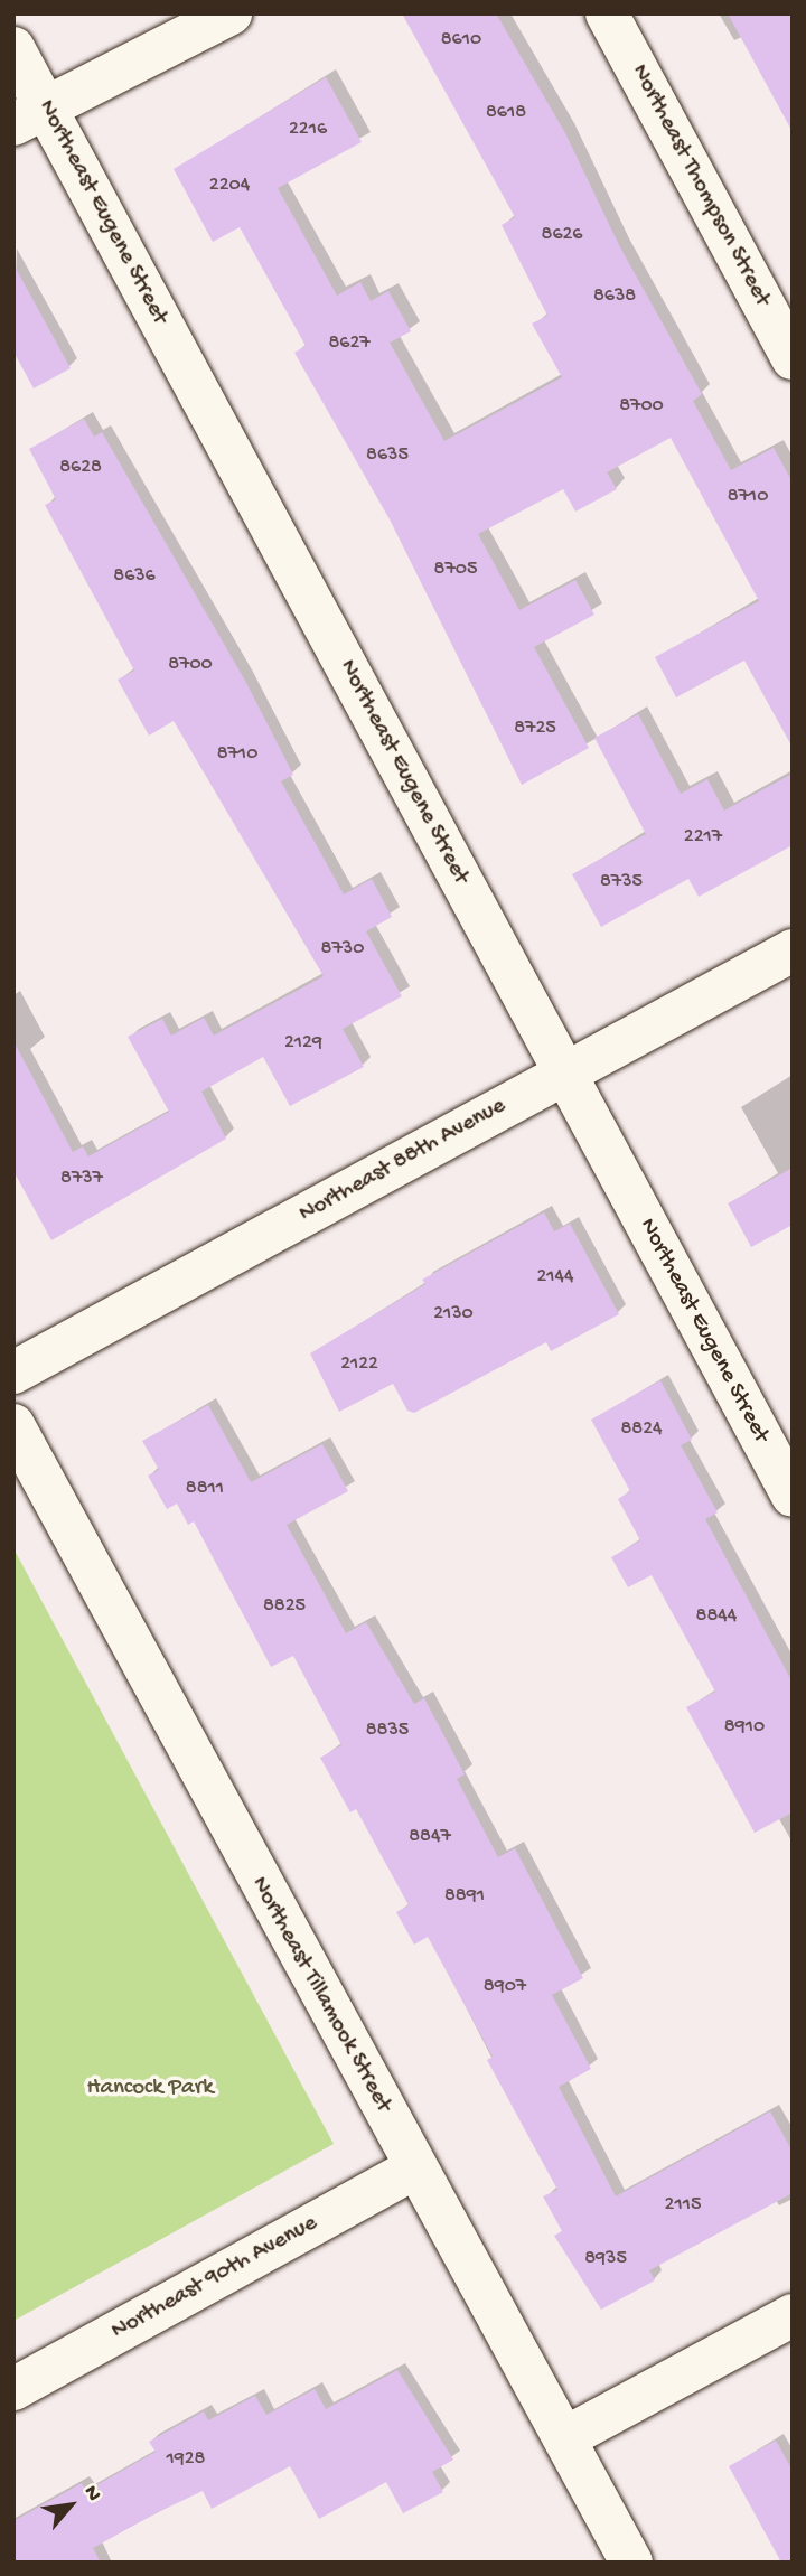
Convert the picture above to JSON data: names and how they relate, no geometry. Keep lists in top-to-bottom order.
{
  "streets": {
    "street": [
      "Northeast Thompson Street",
      "Northeast Eugene Street",
      "Northeast 88th Avenue",
      "Northeast Tillamook Street",
      "Northeast 90th Avenue"
    ]
  },
  "crossings": [
    ["Northeast Eugene Street", "Northeast 88th Avenue"],
    ["Northeast Tillamook Street", "Northeast 90th Avenue"]
  ],
  "parks": ["Hancock Park"],
  "house_numbers": [
    "8610",
    "8618",
    "2216",
    "2204",
    "8626",
    "8638",
    "8627",
    "8700",
    "8635",
    "8628",
    "8710",
    "8705",
    "8636",
    "8700",
    "8725",
    "8710",
    "2217",
    "8735",
    "8730",
    "2129",
    "8737",
    "2144",
    "2130",
    "2122",
    "8824",
    "8811",
    "8825",
    "8844",
    "8910",
    "8835",
    "8847",
    "8891",
    "8907",
    "2115",
    "8935",
    "1928"
  ],
  "north": "top right"
}
